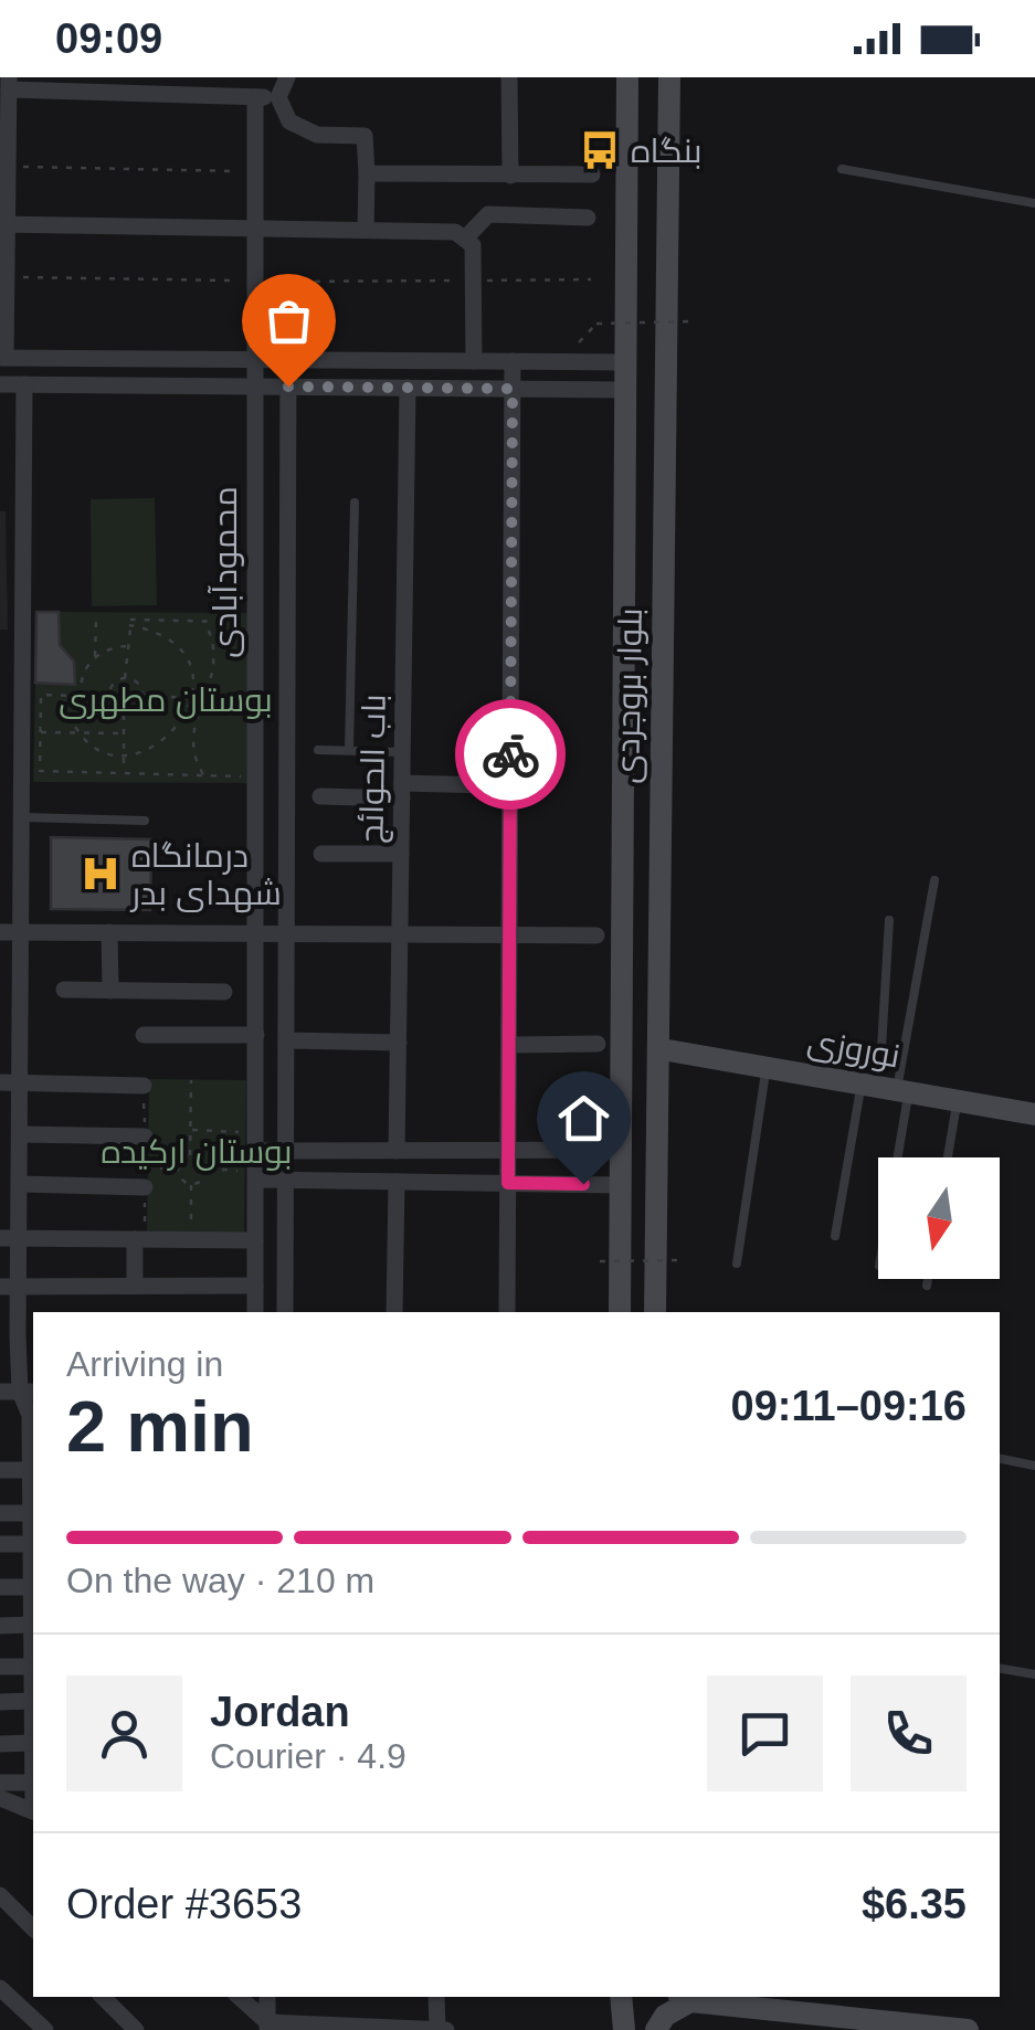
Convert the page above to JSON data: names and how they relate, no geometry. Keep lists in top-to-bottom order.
{
  "streets": {
    "main road": ["بلوار بروجردی", "نوروزی"],
    "street": ["محمودآبادی", "باب الحوائج"]
  },
  "crossings": [
    ["بلوار بروجردی", "نوروزی"]
  ],
  "parks": ["بوستان مطهری", "بوستان ارکیده"],
  "places": {
    "bus stop": ["بنگاه"],
    "hospital": ["درمانگاه شهدای بدر"]
  },
  "north": "bottom",
  "page": {
    "status": "09:09",
    "heading": ["2 min", "Arriving in", "09:11–09:16"],
    "panel": [
      "Jordan",
      "Courier · 4.9",
      "Order #3653",
      "$6.35"
    ],
    "bar": "On the way · 210 m"
  }
}
